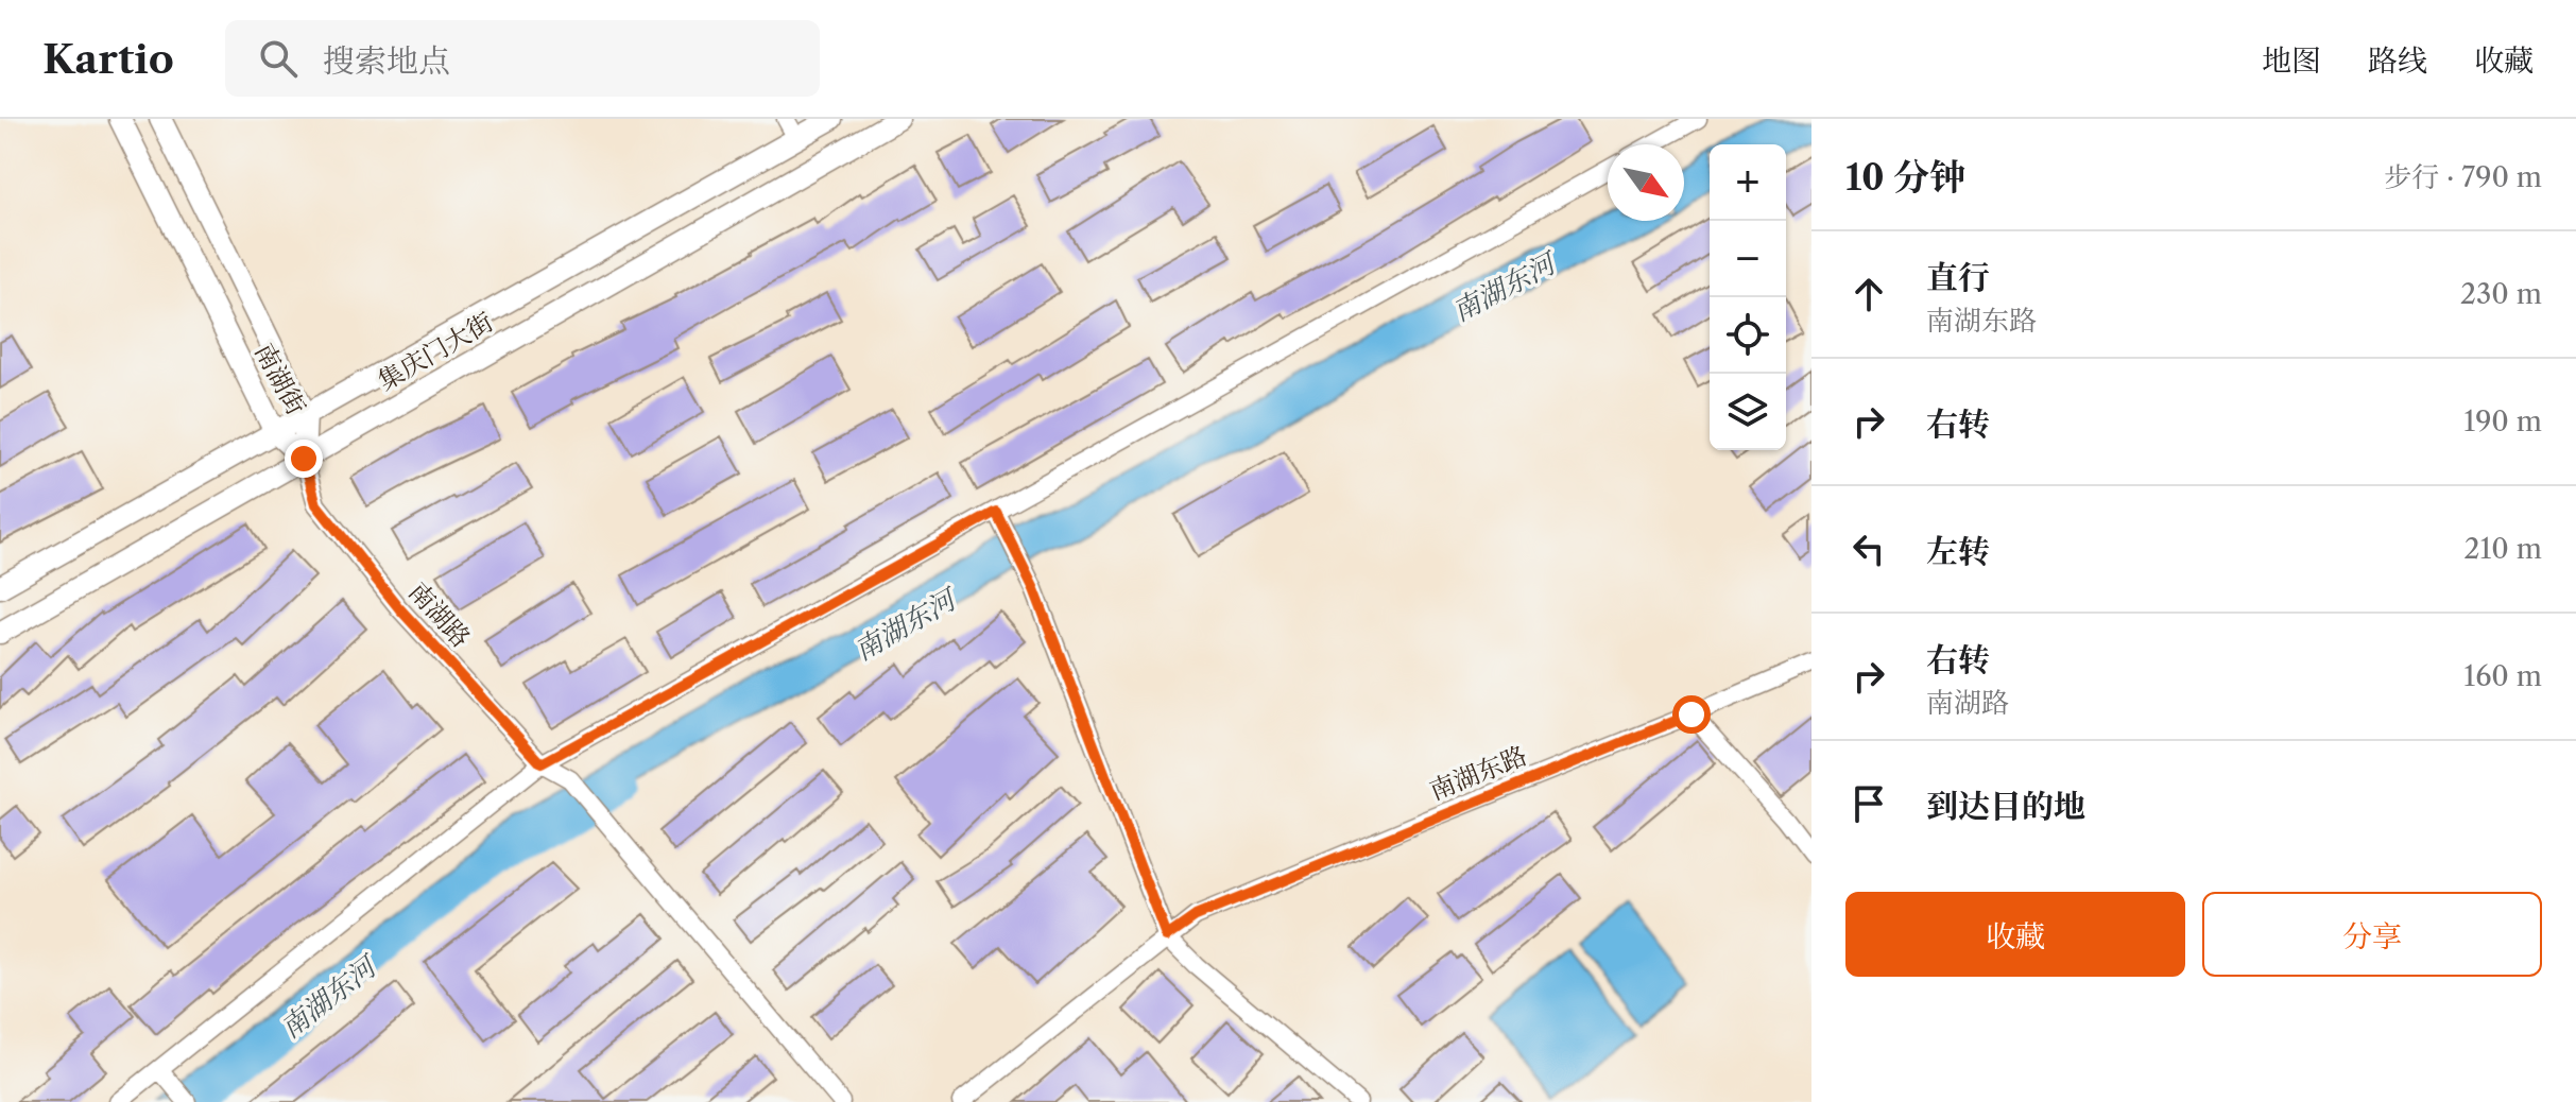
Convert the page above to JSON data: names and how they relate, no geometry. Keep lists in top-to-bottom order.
{
  "streets": {
    "main road": ["集庆门大街", "南湖街"],
    "street": ["南湖路", "南湖东路"]
  },
  "crossings": [
    ["集庆门大街", "南湖街"],
    ["集庆门大街", "南湖路"],
    ["南湖街", "南湖路"]
  ],
  "water": ["南湖东河"],
  "north": "bottom right",
  "page": {
    "header": "Kartio",
    "search": "搜索地点",
    "nav": ["地图", "路线", "收藏"],
    "heading": ["10 分钟", "步行 · 790 m"],
    "map_buttons": ["+", "−"],
    "list": [
      ["直行", "南湖东路", "230 m"],
      ["右转", "190 m"],
      ["左转", "210 m"],
      ["右转", "南湖路", "160 m"],
      "到达目的地"
    ],
    "buttons": ["收藏", "分享"]
  }
}
